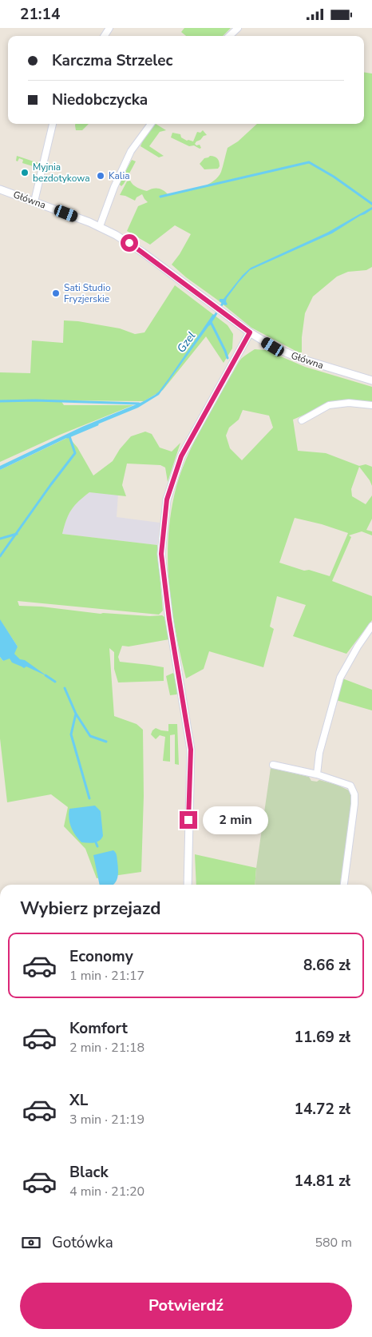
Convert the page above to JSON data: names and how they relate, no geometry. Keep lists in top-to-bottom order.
{
  "streets": {
    "street": ["Główna"]
  },
  "water": ["Gzel"],
  "places": ["Myjnia bezdotykowa", "Kalia", "Sati Studio Fryzjerskie"],
  "page": {
    "status": "21:14",
    "banner": ["Karczma Strzelec", "Niedobczycka"],
    "bubble": "2 min",
    "heading": "Wybierz przejazd",
    "list": [
      {
        "name": "Economy",
        "note": "1 min · 21:17",
        "value": "8.66 zł"
      },
      {
        "name": "Komfort",
        "note": "2 min · 21:18",
        "value": "11.69 zł"
      },
      {
        "name": "XL",
        "note": "3 min · 21:19",
        "value": "14.72 zł"
      },
      {
        "name": "Black",
        "note": "4 min · 21:20",
        "value": "14.81 zł"
      }
    ],
    "pay": ["Gotówka", "580 m"],
    "buttons": "Potwierdź"
  }
}
